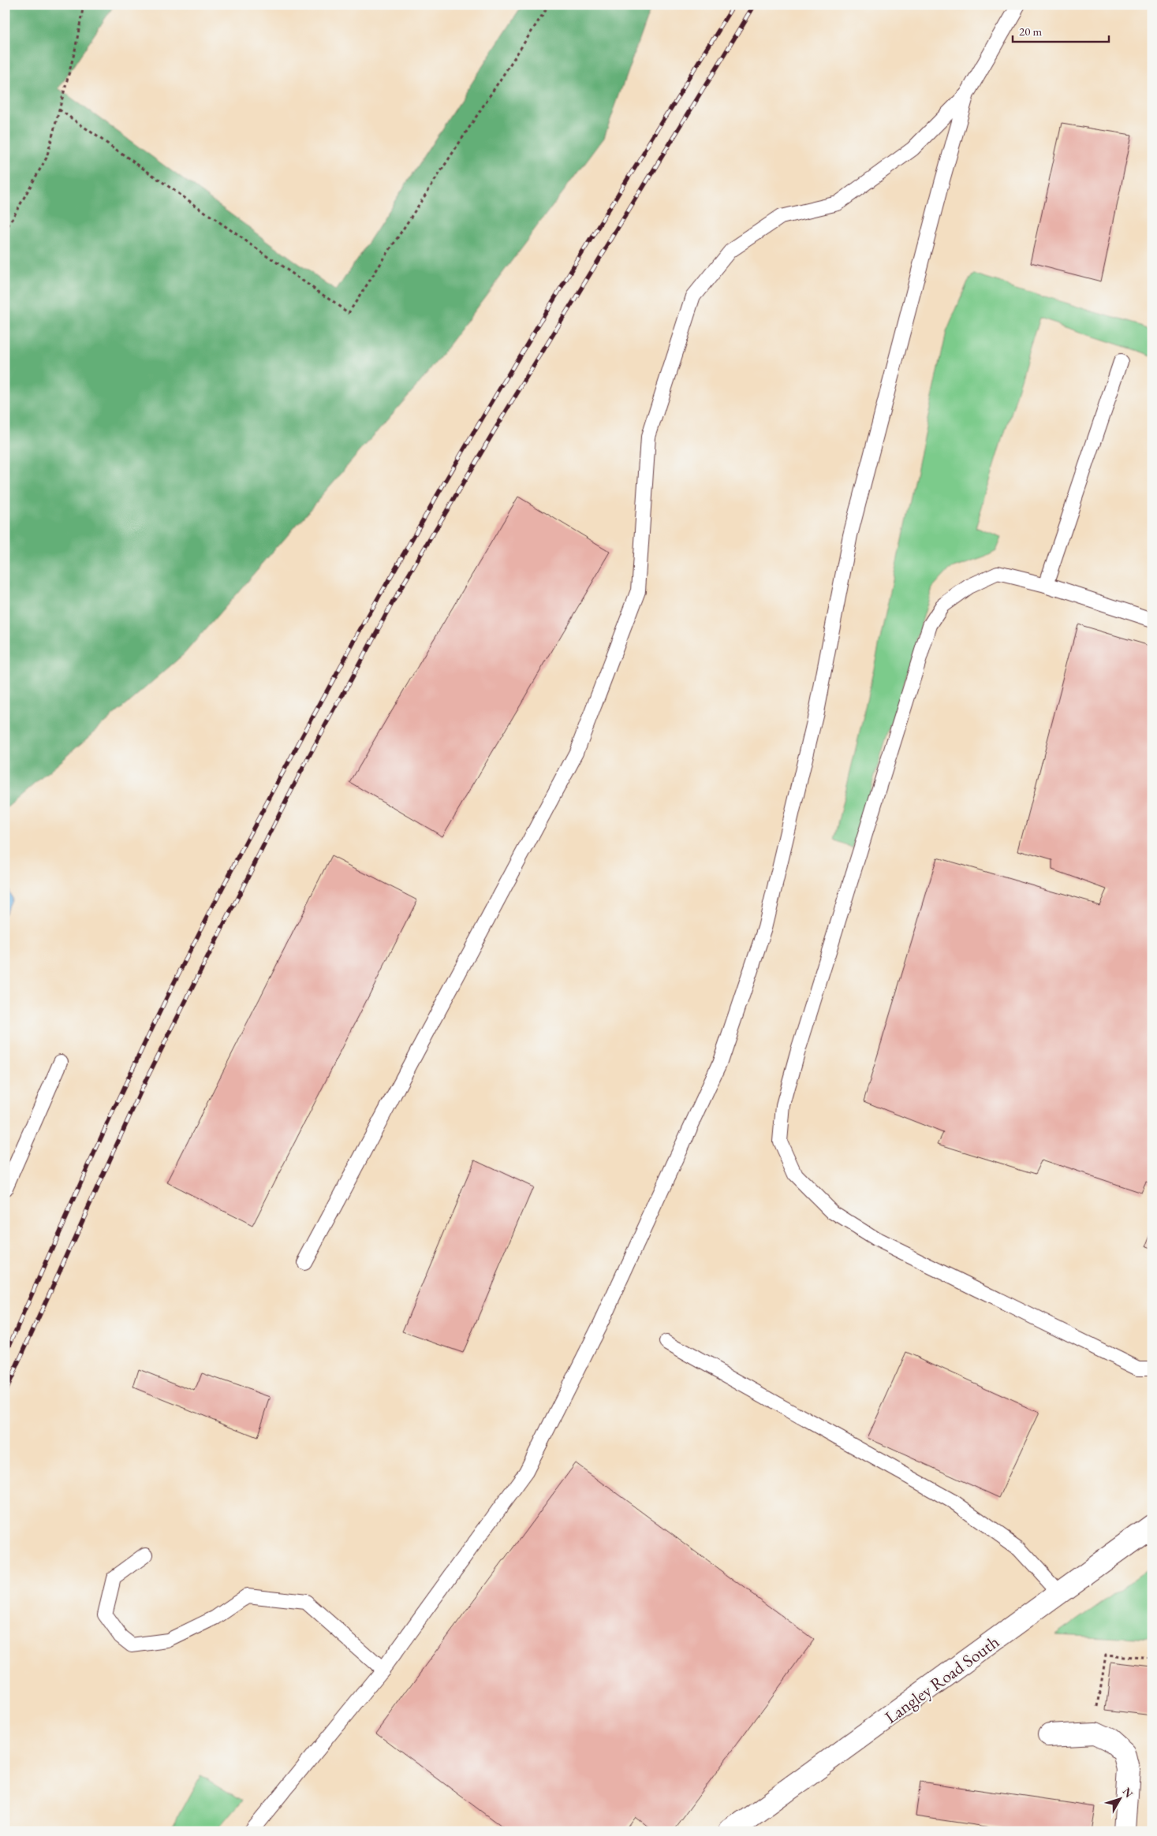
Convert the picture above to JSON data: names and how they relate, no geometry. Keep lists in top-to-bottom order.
{
  "streets": {
    "street": ["Langley Road South"]
  },
  "scale_bar": "20 m",
  "north": "top right"
}
